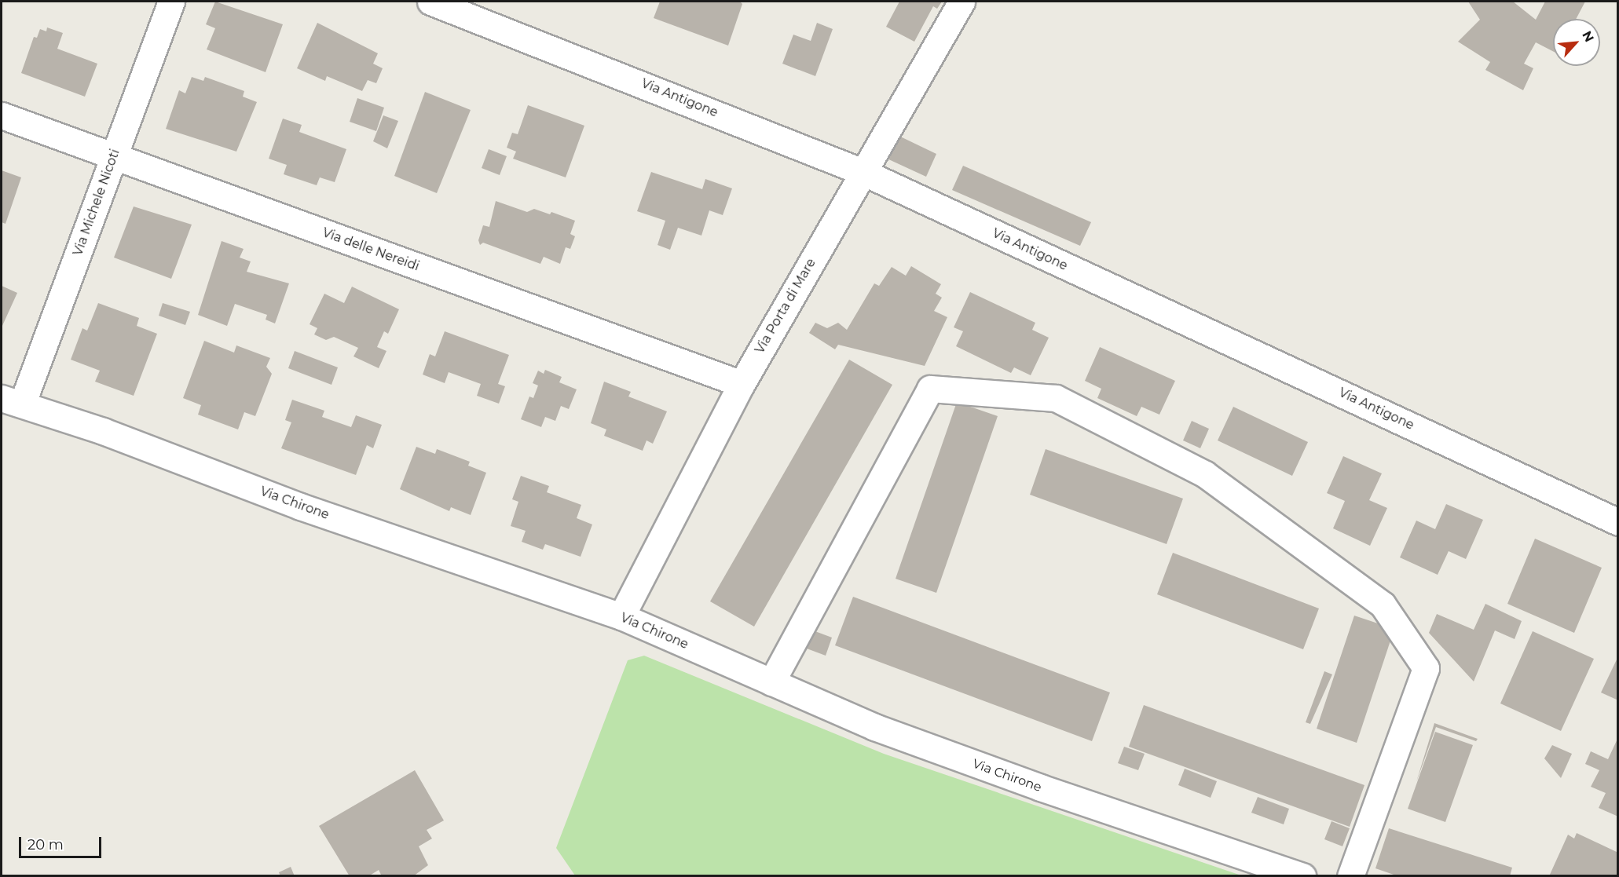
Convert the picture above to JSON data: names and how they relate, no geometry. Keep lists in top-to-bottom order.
{
  "streets": {
    "street": [
      "Via Antigone",
      "Via Michele Nicoti",
      "Via delle Nereidi",
      "Via Porta di Mare",
      "Via Chirone"
    ]
  },
  "crossings": [
    ["Via Antigone", "Via Porta di Mare"],
    ["Via Michele Nicoti", "Via delle Nereidi"],
    ["Via Michele Nicoti", "Via Chirone"],
    ["Via delle Nereidi", "Via Porta di Mare"],
    ["Via Porta di Mare", "Via Chirone"]
  ],
  "scale_bar": "20 m",
  "north": "top right"
}
